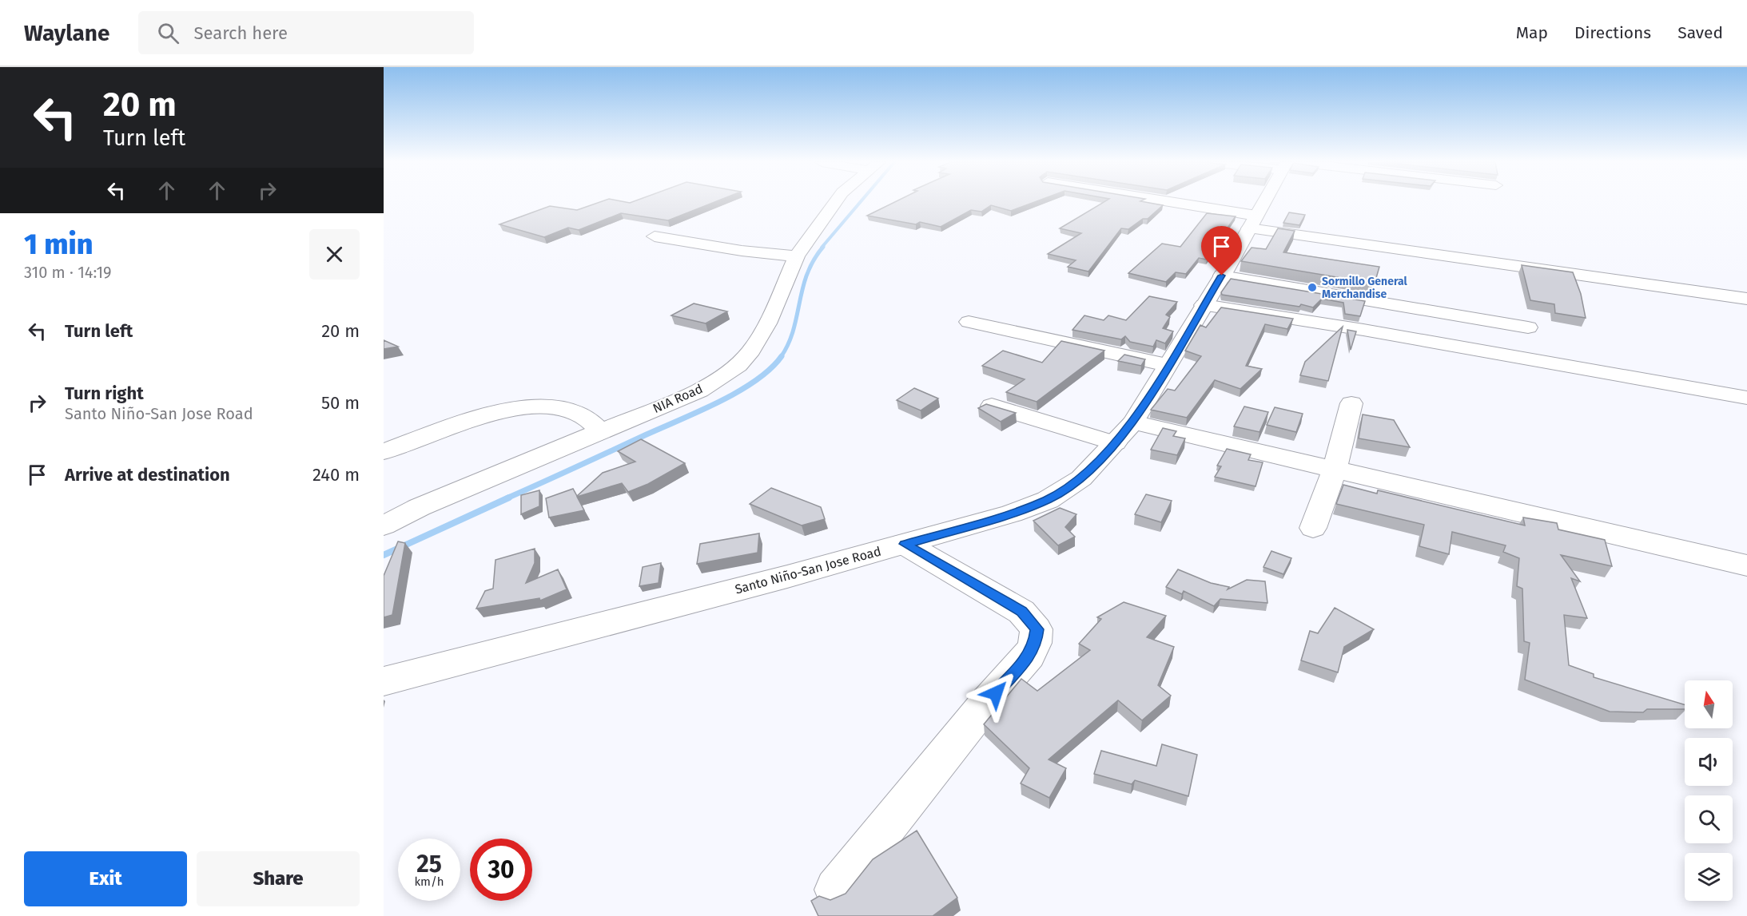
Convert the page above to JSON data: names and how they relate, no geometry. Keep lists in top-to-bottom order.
{
  "streets": {
    "street": ["NIA Road", "Santo Niño-San Jose Road"]
  },
  "places": ["Sormillo General Merchandise"],
  "north": "top",
  "page": {
    "header": "Waylane",
    "search": "Search here",
    "nav": ["Map", "Directions", "Saved"],
    "turn": ["20 m", "Turn left"],
    "heading": ["1 min", "310 m · 14:19"],
    "list": [
      {
        "name": "Turn left",
        "value": "20 m"
      },
      {
        "name": "Turn right",
        "note": "Santo Niño-San Jose Road",
        "value": "50 m"
      },
      {
        "name": "Arrive at destination",
        "value": "240 m"
      }
    ],
    "speed": "25 km/h",
    "limit": "30",
    "buttons": ["Exit", "Share"]
  }
}
